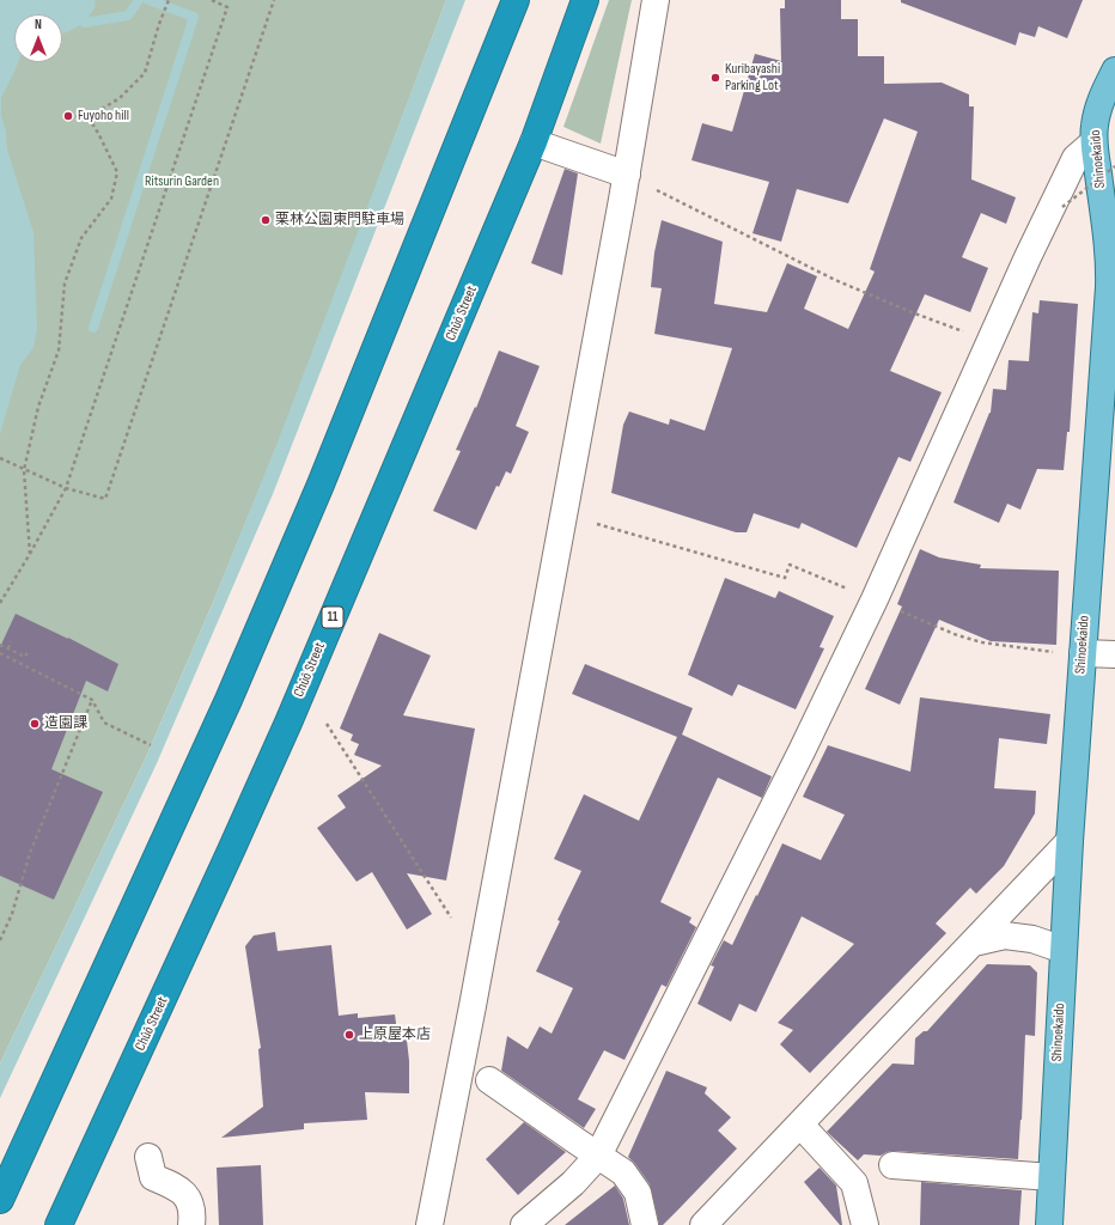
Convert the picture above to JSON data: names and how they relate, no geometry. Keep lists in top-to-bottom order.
{
  "streets": {
    "highway": ["Chūō Street", "11"],
    "main road": ["Shinoekaido"]
  },
  "parks": ["Ritsurin Garden"],
  "places": [
    "Kuribayashi Parking Lot",
    "Fuyoho hill",
    "栗林公園東門駐車場",
    "造園課",
    "上原屋本店"
  ],
  "north": "top"
}
